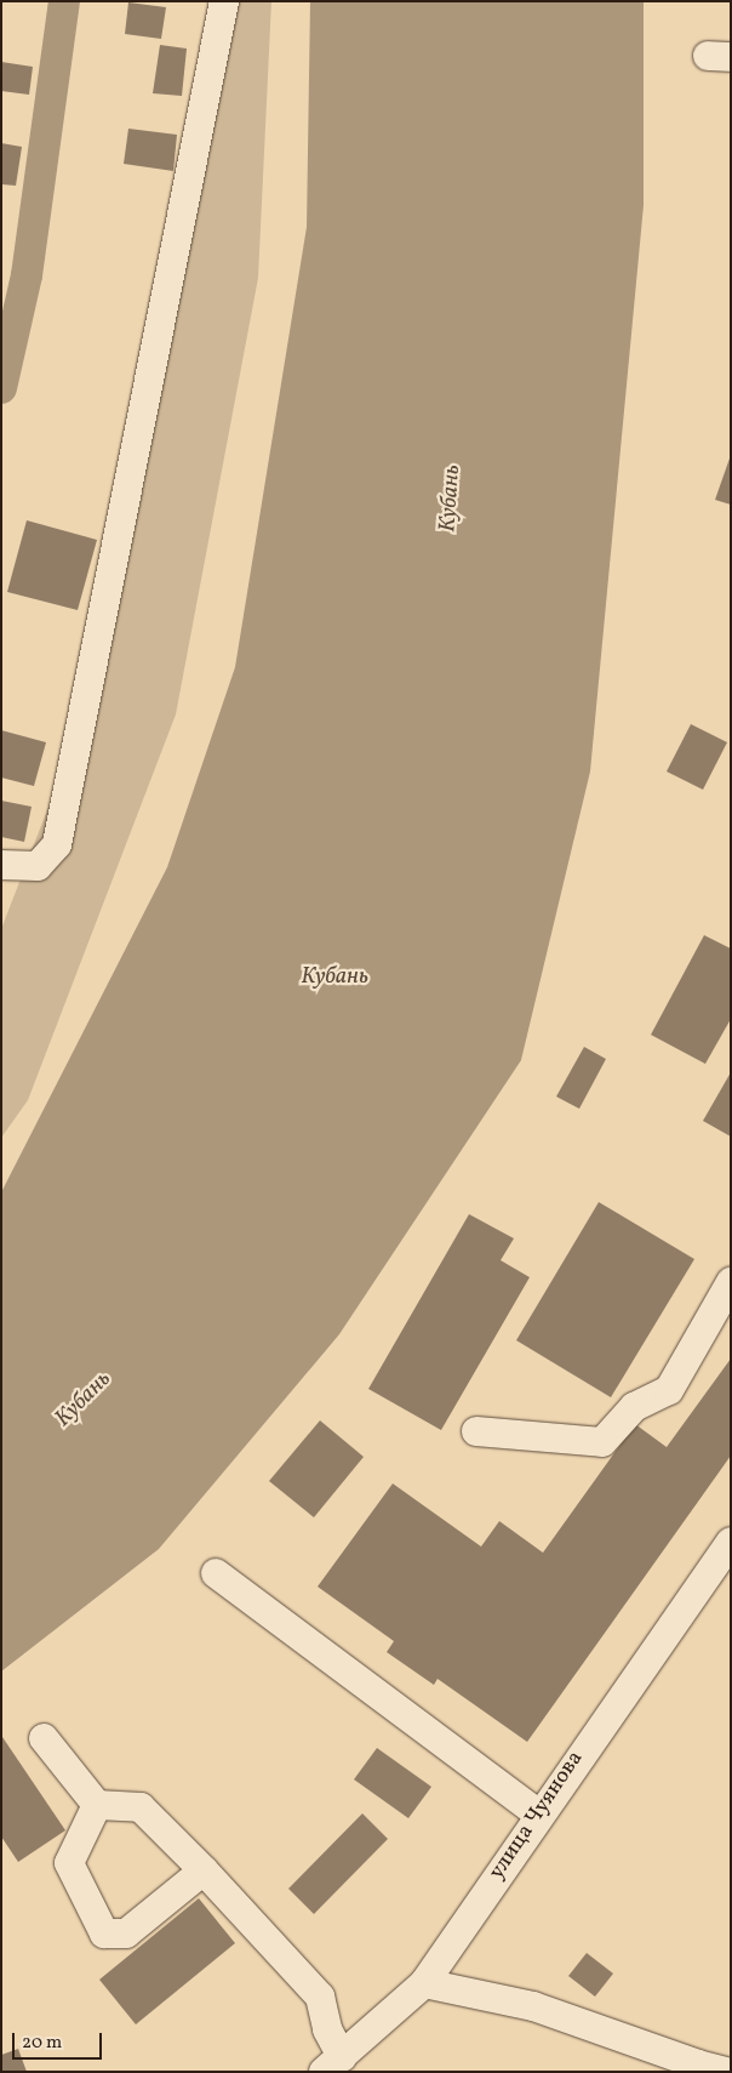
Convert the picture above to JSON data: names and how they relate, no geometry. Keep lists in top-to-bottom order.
{
  "streets": {
    "street": ["улица Чуянова"]
  },
  "water": ["Кубань"],
  "scale_bar": "20 m"
}
